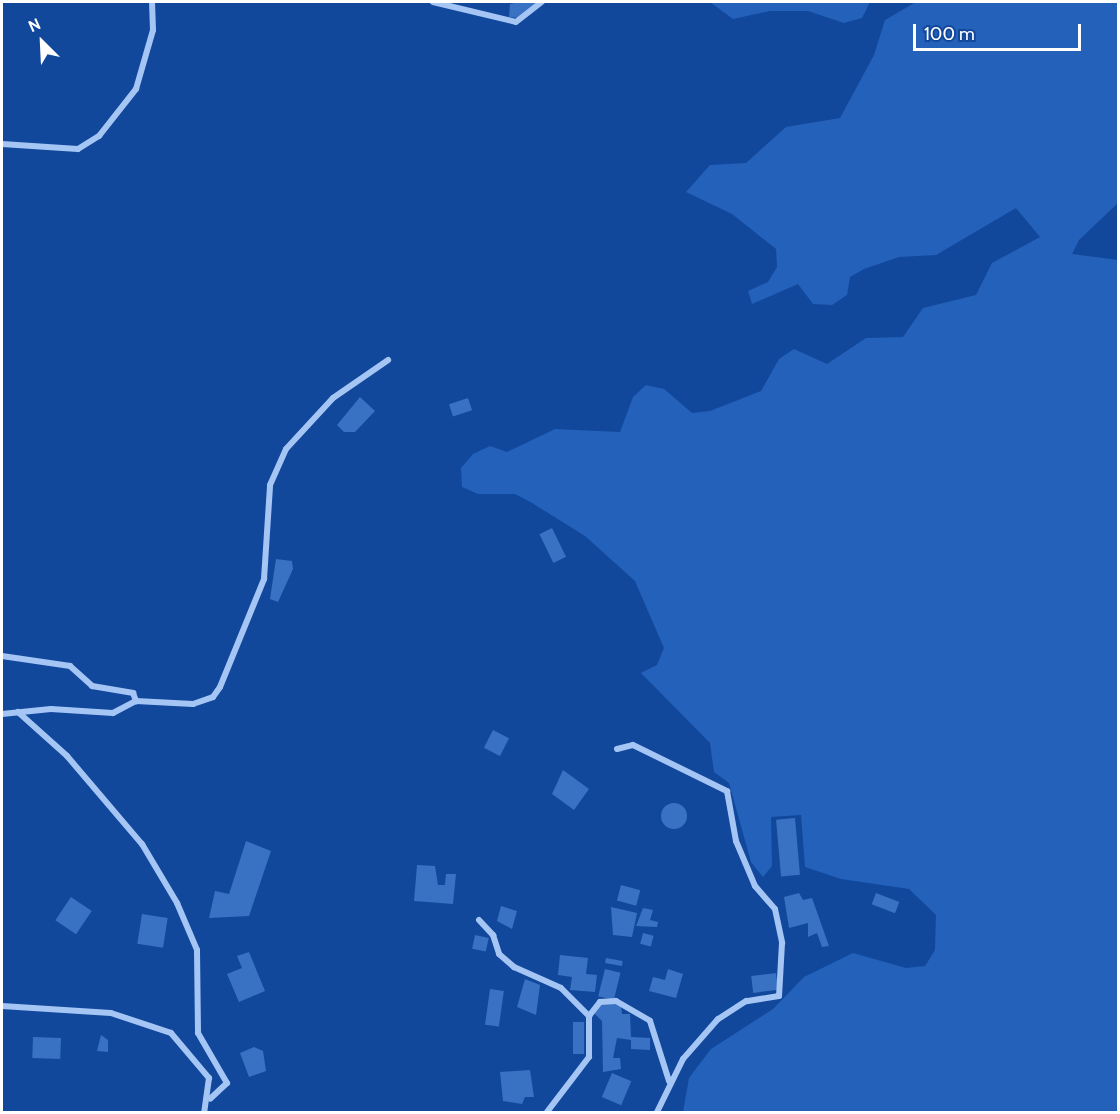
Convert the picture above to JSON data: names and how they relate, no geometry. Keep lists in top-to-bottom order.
{
  "scale_bar": "100 m",
  "north": "top left"
}
